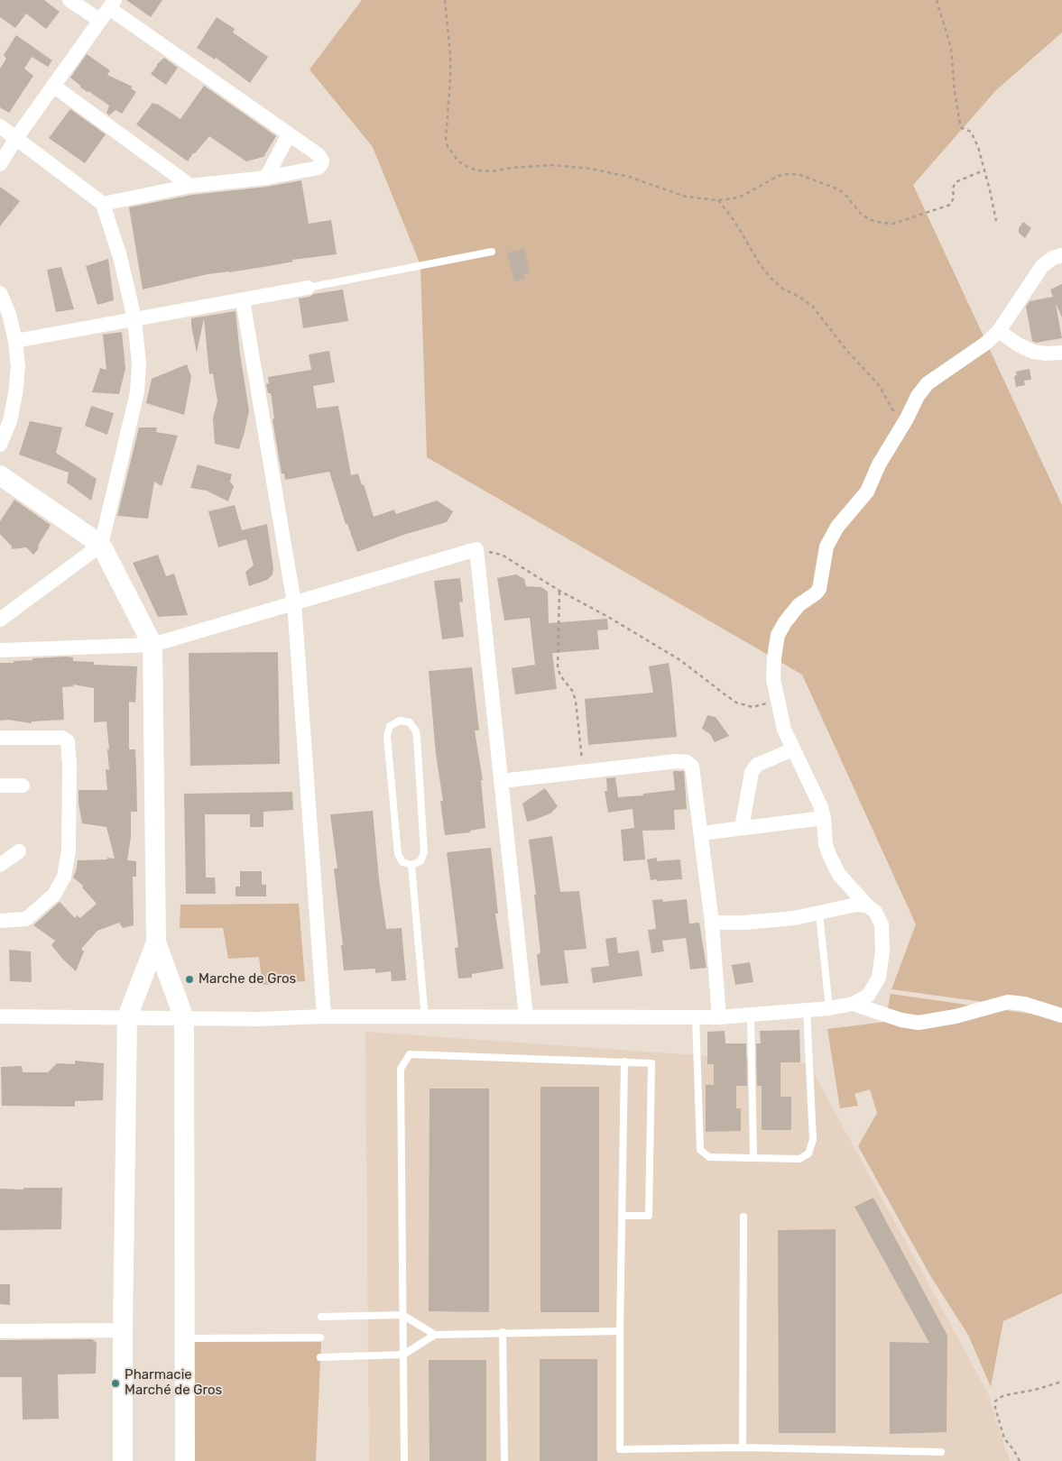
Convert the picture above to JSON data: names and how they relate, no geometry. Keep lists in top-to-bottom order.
{
  "places": ["Marche de Gros", "Pharmacie Marché de Gros"]
}
